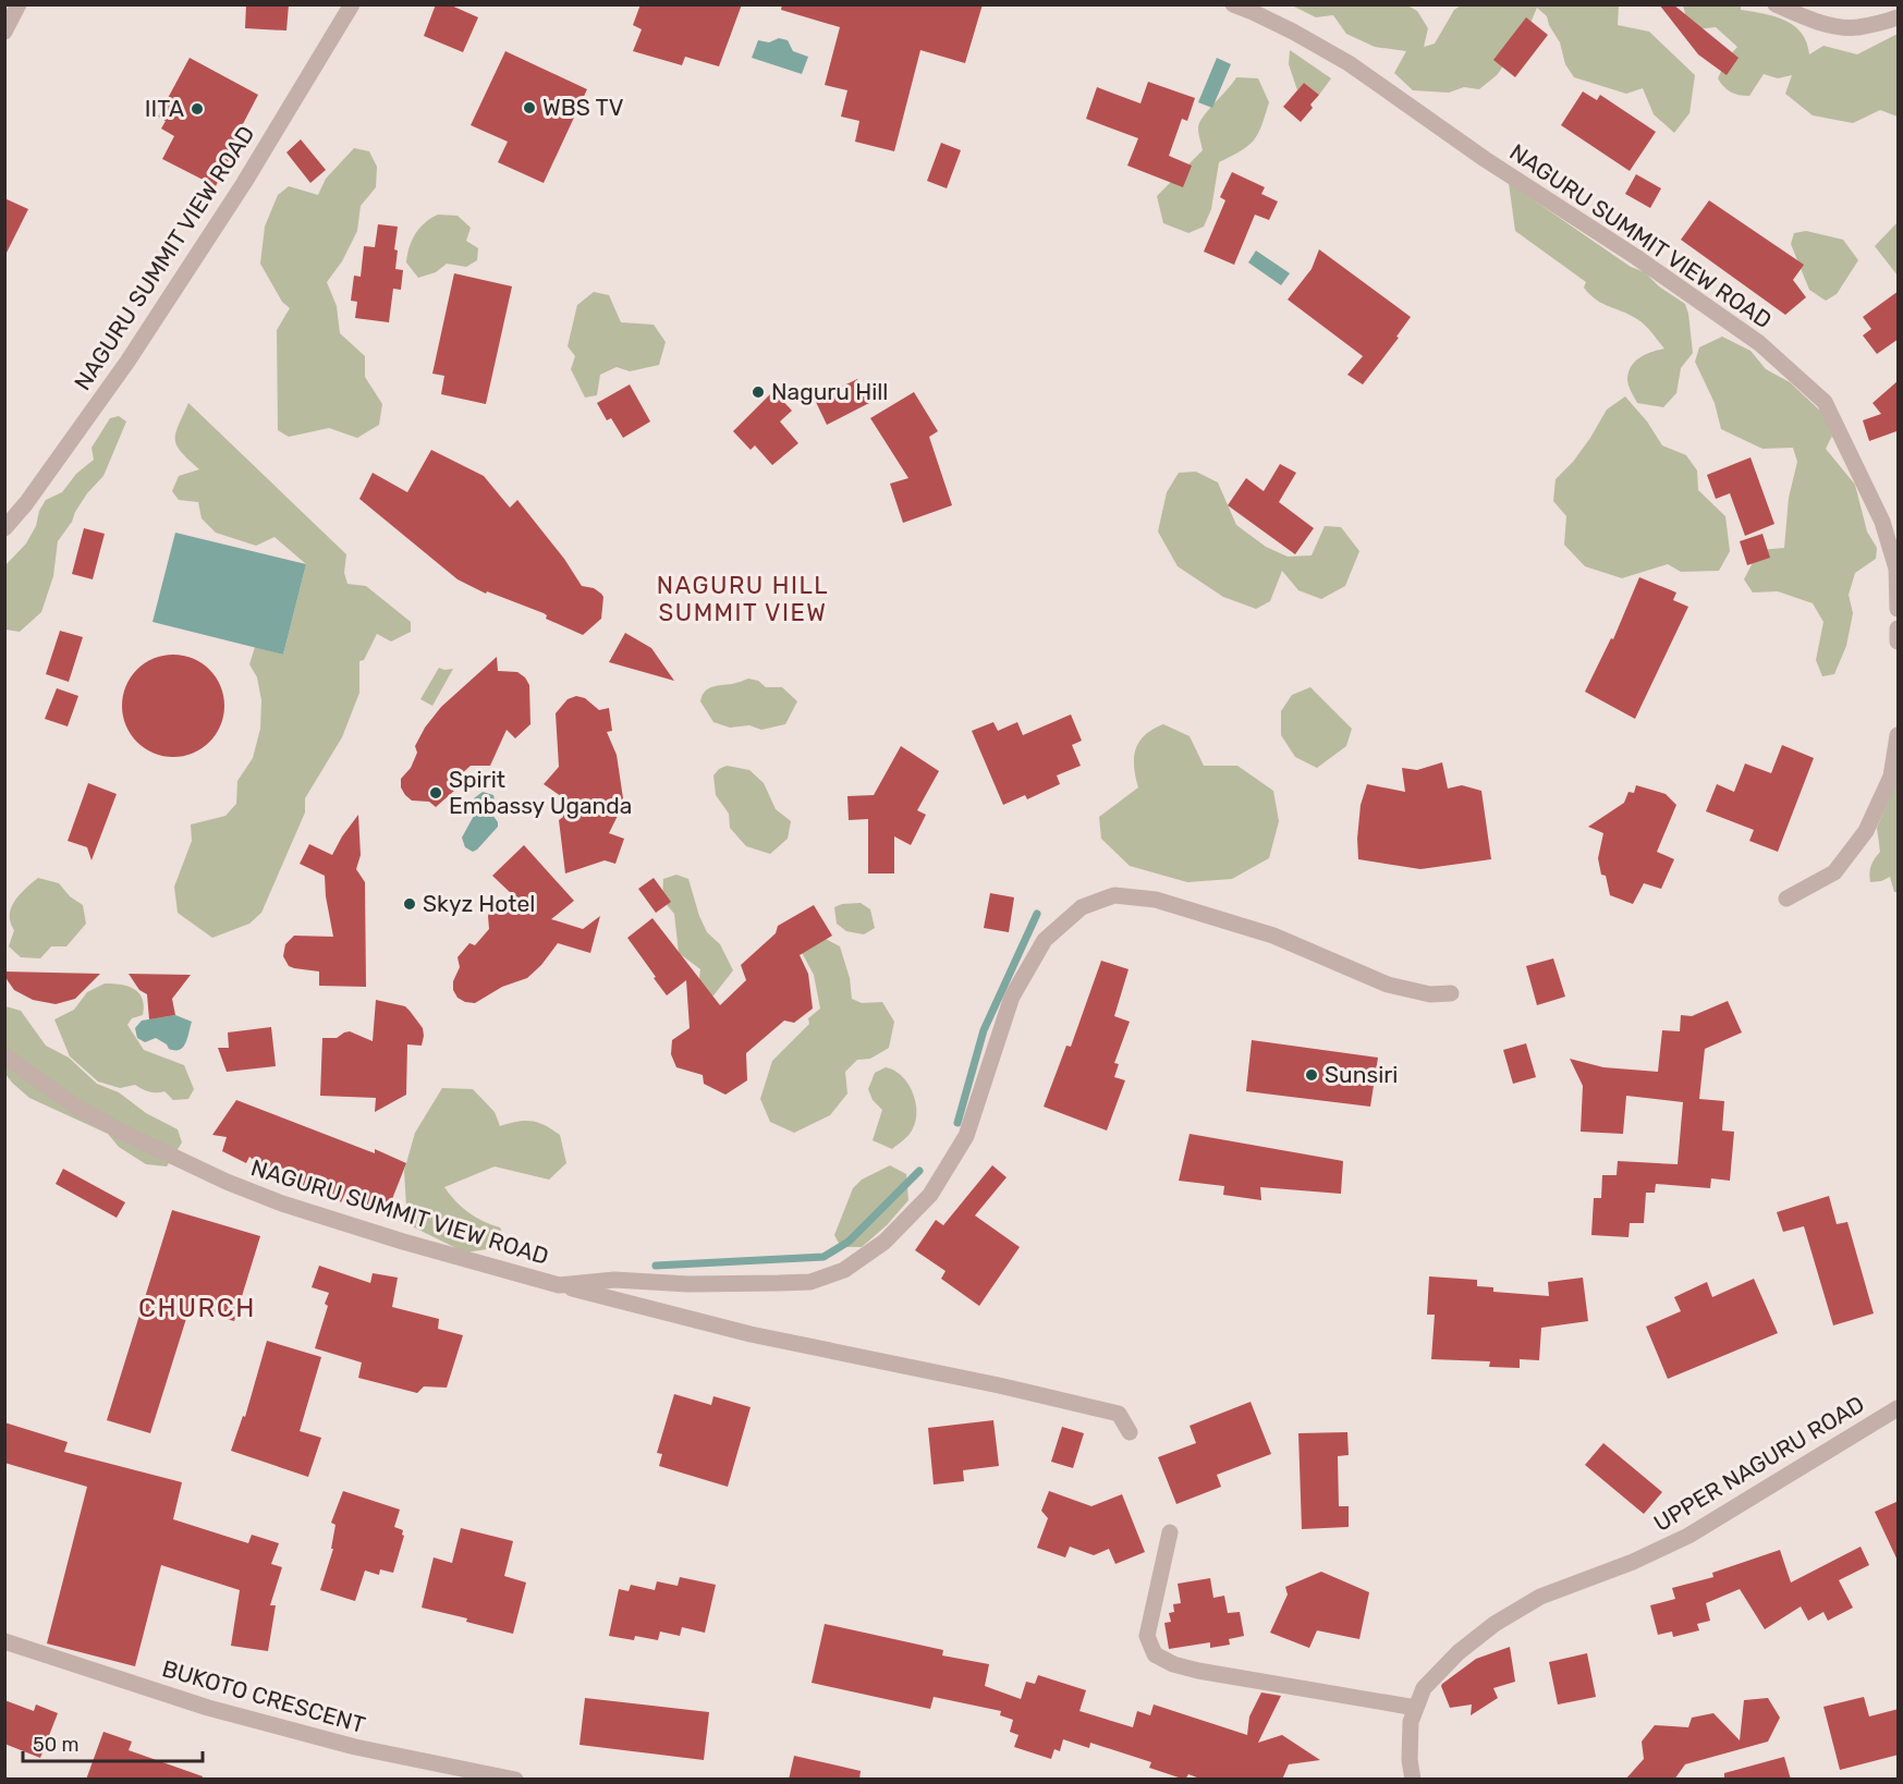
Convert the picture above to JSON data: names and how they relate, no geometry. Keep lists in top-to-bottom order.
{
  "streets": {
    "street": ["NAGURU SUMMIT VIEW ROAD", "UPPER NAGURU ROAD", "BUKOTO CRESCENT"]
  },
  "districts": ["NAGURU HILL SUMMIT VIEW", "CHURCH"],
  "places": [
    "WBS TV",
    "IITA",
    "Naguru Hill",
    "Spirit Embassy Uganda",
    "Skyz Hotel",
    "Sunsiri"
  ],
  "scale_bar": "50 m"
}
